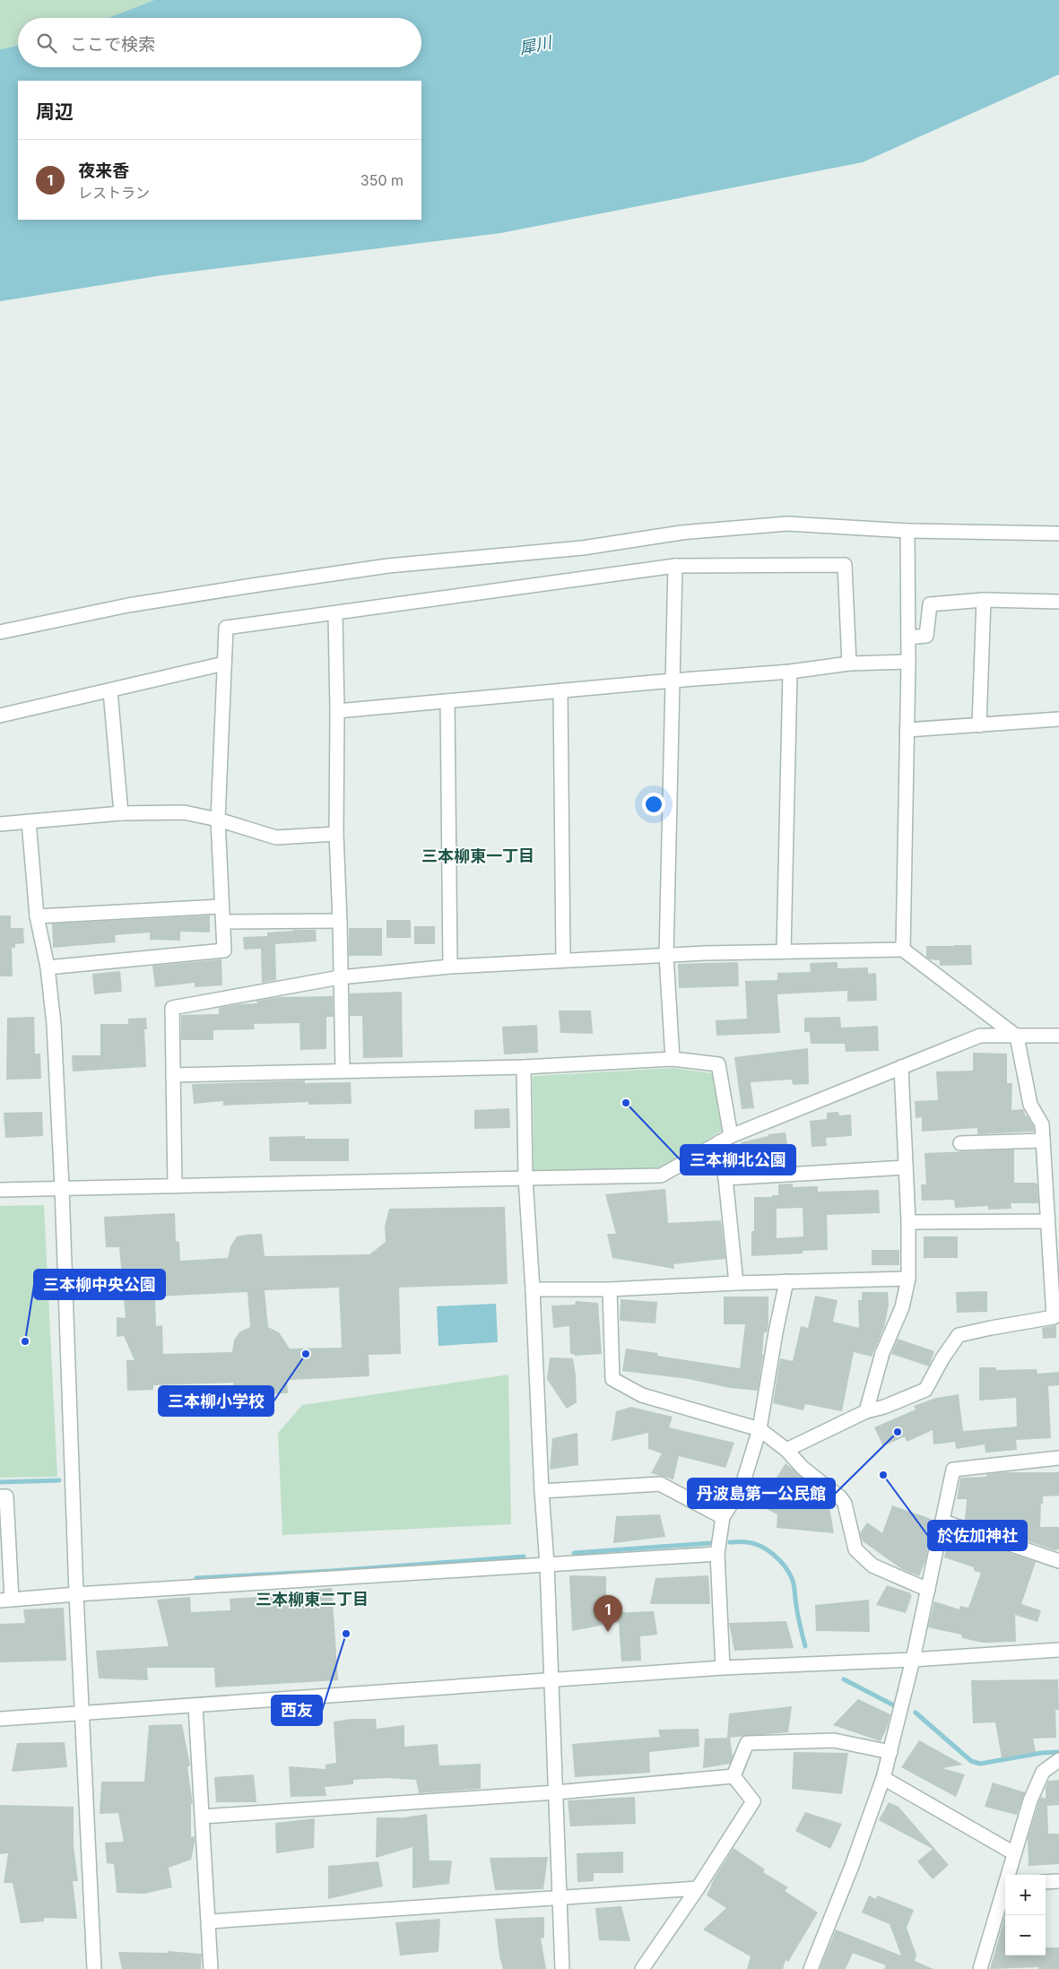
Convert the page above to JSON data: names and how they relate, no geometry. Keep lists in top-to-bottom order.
{
  "districts": ["三本柳東一丁目", "三本柳東二丁目"],
  "water": ["犀川"],
  "places": [
    "三本柳北公園",
    "三本柳中央公園",
    "三本柳小学校",
    "丹波島第一公民館",
    "於佐加神社",
    "西友"
  ],
  "page": {
    "search": "ここで検索",
    "heading": "周辺",
    "list": [
      {
        "mark": "1",
        "name": "夜来香",
        "note": "レストラン",
        "value": "350 m"
      }
    ],
    "pins": "1",
    "map_buttons": ["+", "−"]
  }
}
